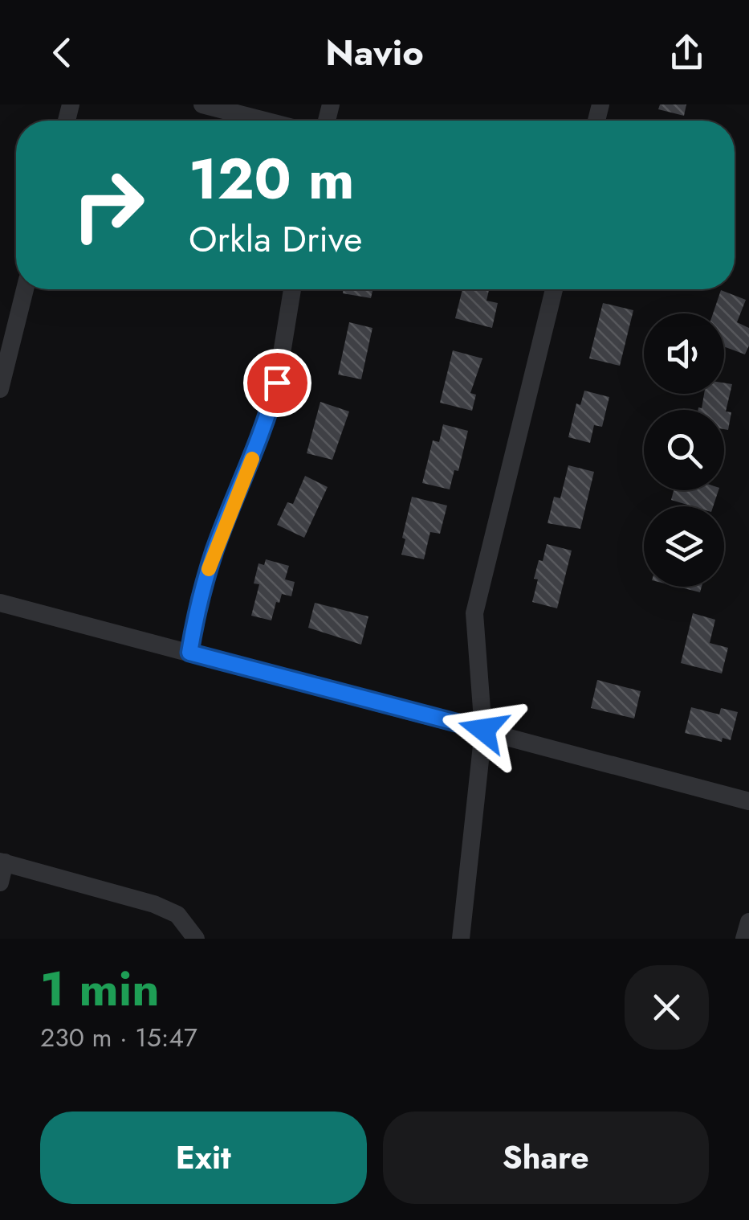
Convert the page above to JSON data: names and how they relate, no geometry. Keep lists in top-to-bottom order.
{
  "page": {
    "header": "Navio",
    "turn": ["120 m", "Orkla Drive"],
    "heading": ["1 min", "230 m · 15:47"],
    "buttons": ["Exit", "Share"]
  }
}
